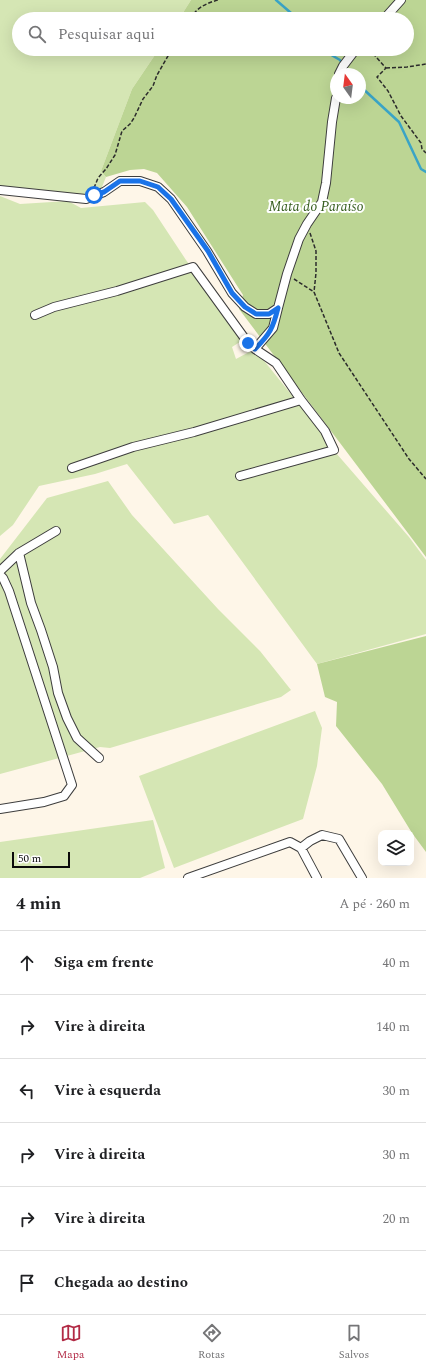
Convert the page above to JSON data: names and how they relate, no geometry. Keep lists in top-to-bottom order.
{
  "parks": ["Mata do Paraíso"],
  "scale_bar": "50 m",
  "north": "top",
  "page": {
    "search": "Pesquisar aqui",
    "scale": "50 m",
    "heading": ["4 min", "A pé · 260 m"],
    "list": [
      ["Siga em frente", "40 m"],
      ["Vire à direita", "140 m"],
      ["Vire à esquerda", "30 m"],
      ["Vire à direita", "30 m"],
      ["Vire à direita", "20 m"],
      "Chegada ao destino"
    ],
    "nav": ["Mapa", "Rotas", "Salvos"]
  }
}
